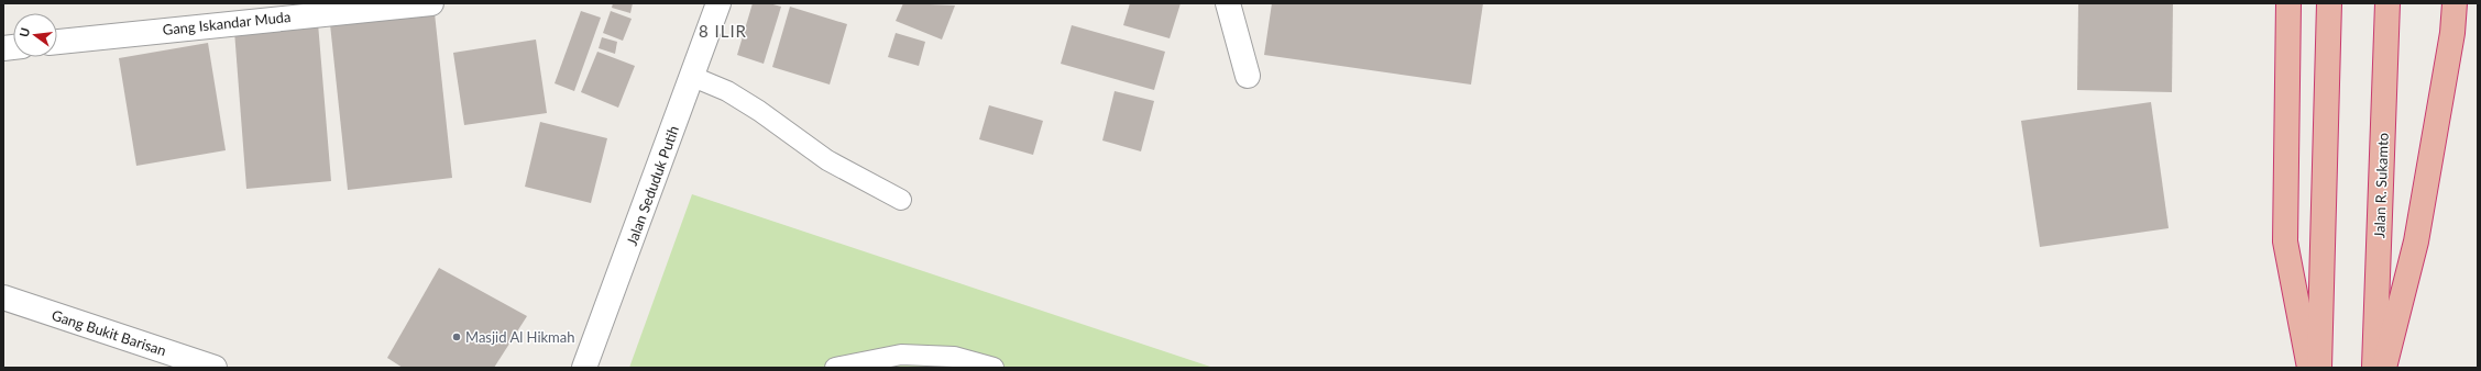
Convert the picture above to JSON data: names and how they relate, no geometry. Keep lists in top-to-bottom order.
{
  "streets": {
    "highway": ["Jalan R. Sukamto"],
    "street": ["Gang Iskandar Muda", "Jalan Seduduk Putih", "Gang Bukit Barisan"]
  },
  "districts": ["8 ILIR"],
  "places": ["Masjid Al Hikmah"],
  "north": "left"
}
